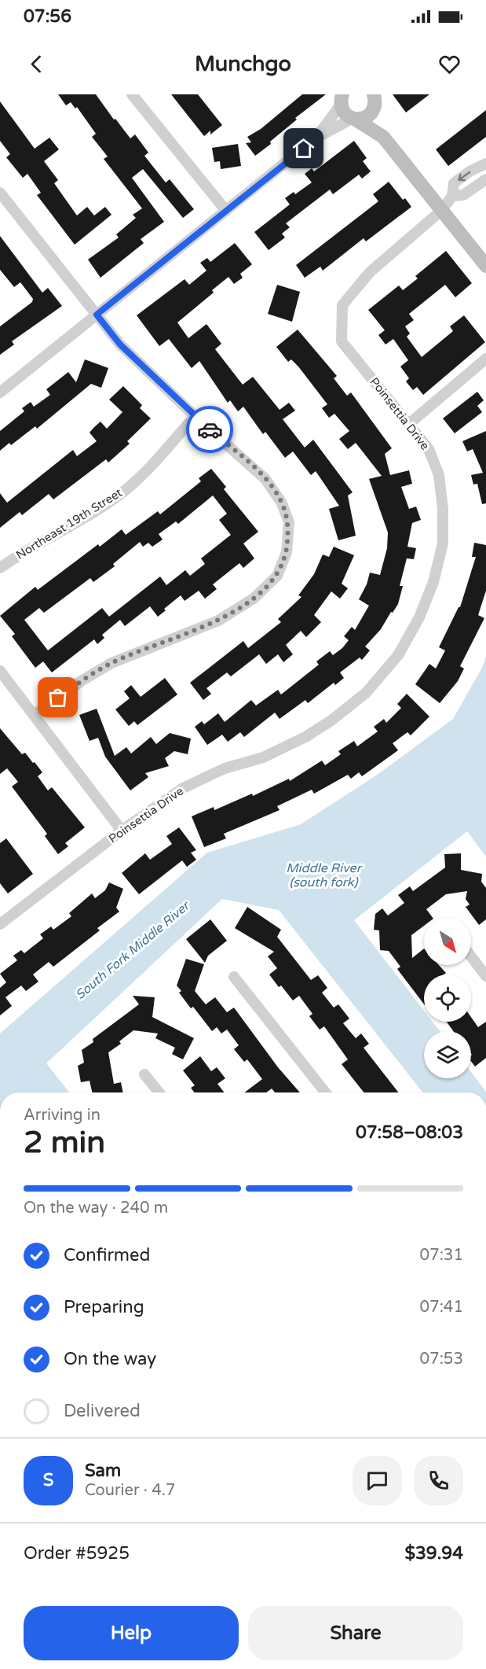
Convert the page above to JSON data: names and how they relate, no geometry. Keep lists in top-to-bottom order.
{
  "streets": {
    "street": ["Poinsettia Drive", "Northeast 19th Street"]
  },
  "water": ["Middle River (south fork)", "South Fork Middle River"],
  "north": "bottom right",
  "page": {
    "status": "07:56",
    "header": "Munchgo",
    "heading": ["2 min", "Arriving in", "07:58–08:03"],
    "panel": [
      "Sam",
      "Courier · 4.7",
      "Order #5925",
      "$39.94"
    ],
    "bar": "On the way · 240 m",
    "list": [
      ["Confirmed", "07:31"],
      ["Preparing", "07:41"],
      ["On the way", "07:53"],
      "Delivered"
    ],
    "round": "S",
    "buttons": ["Help", "Share"]
  }
}
